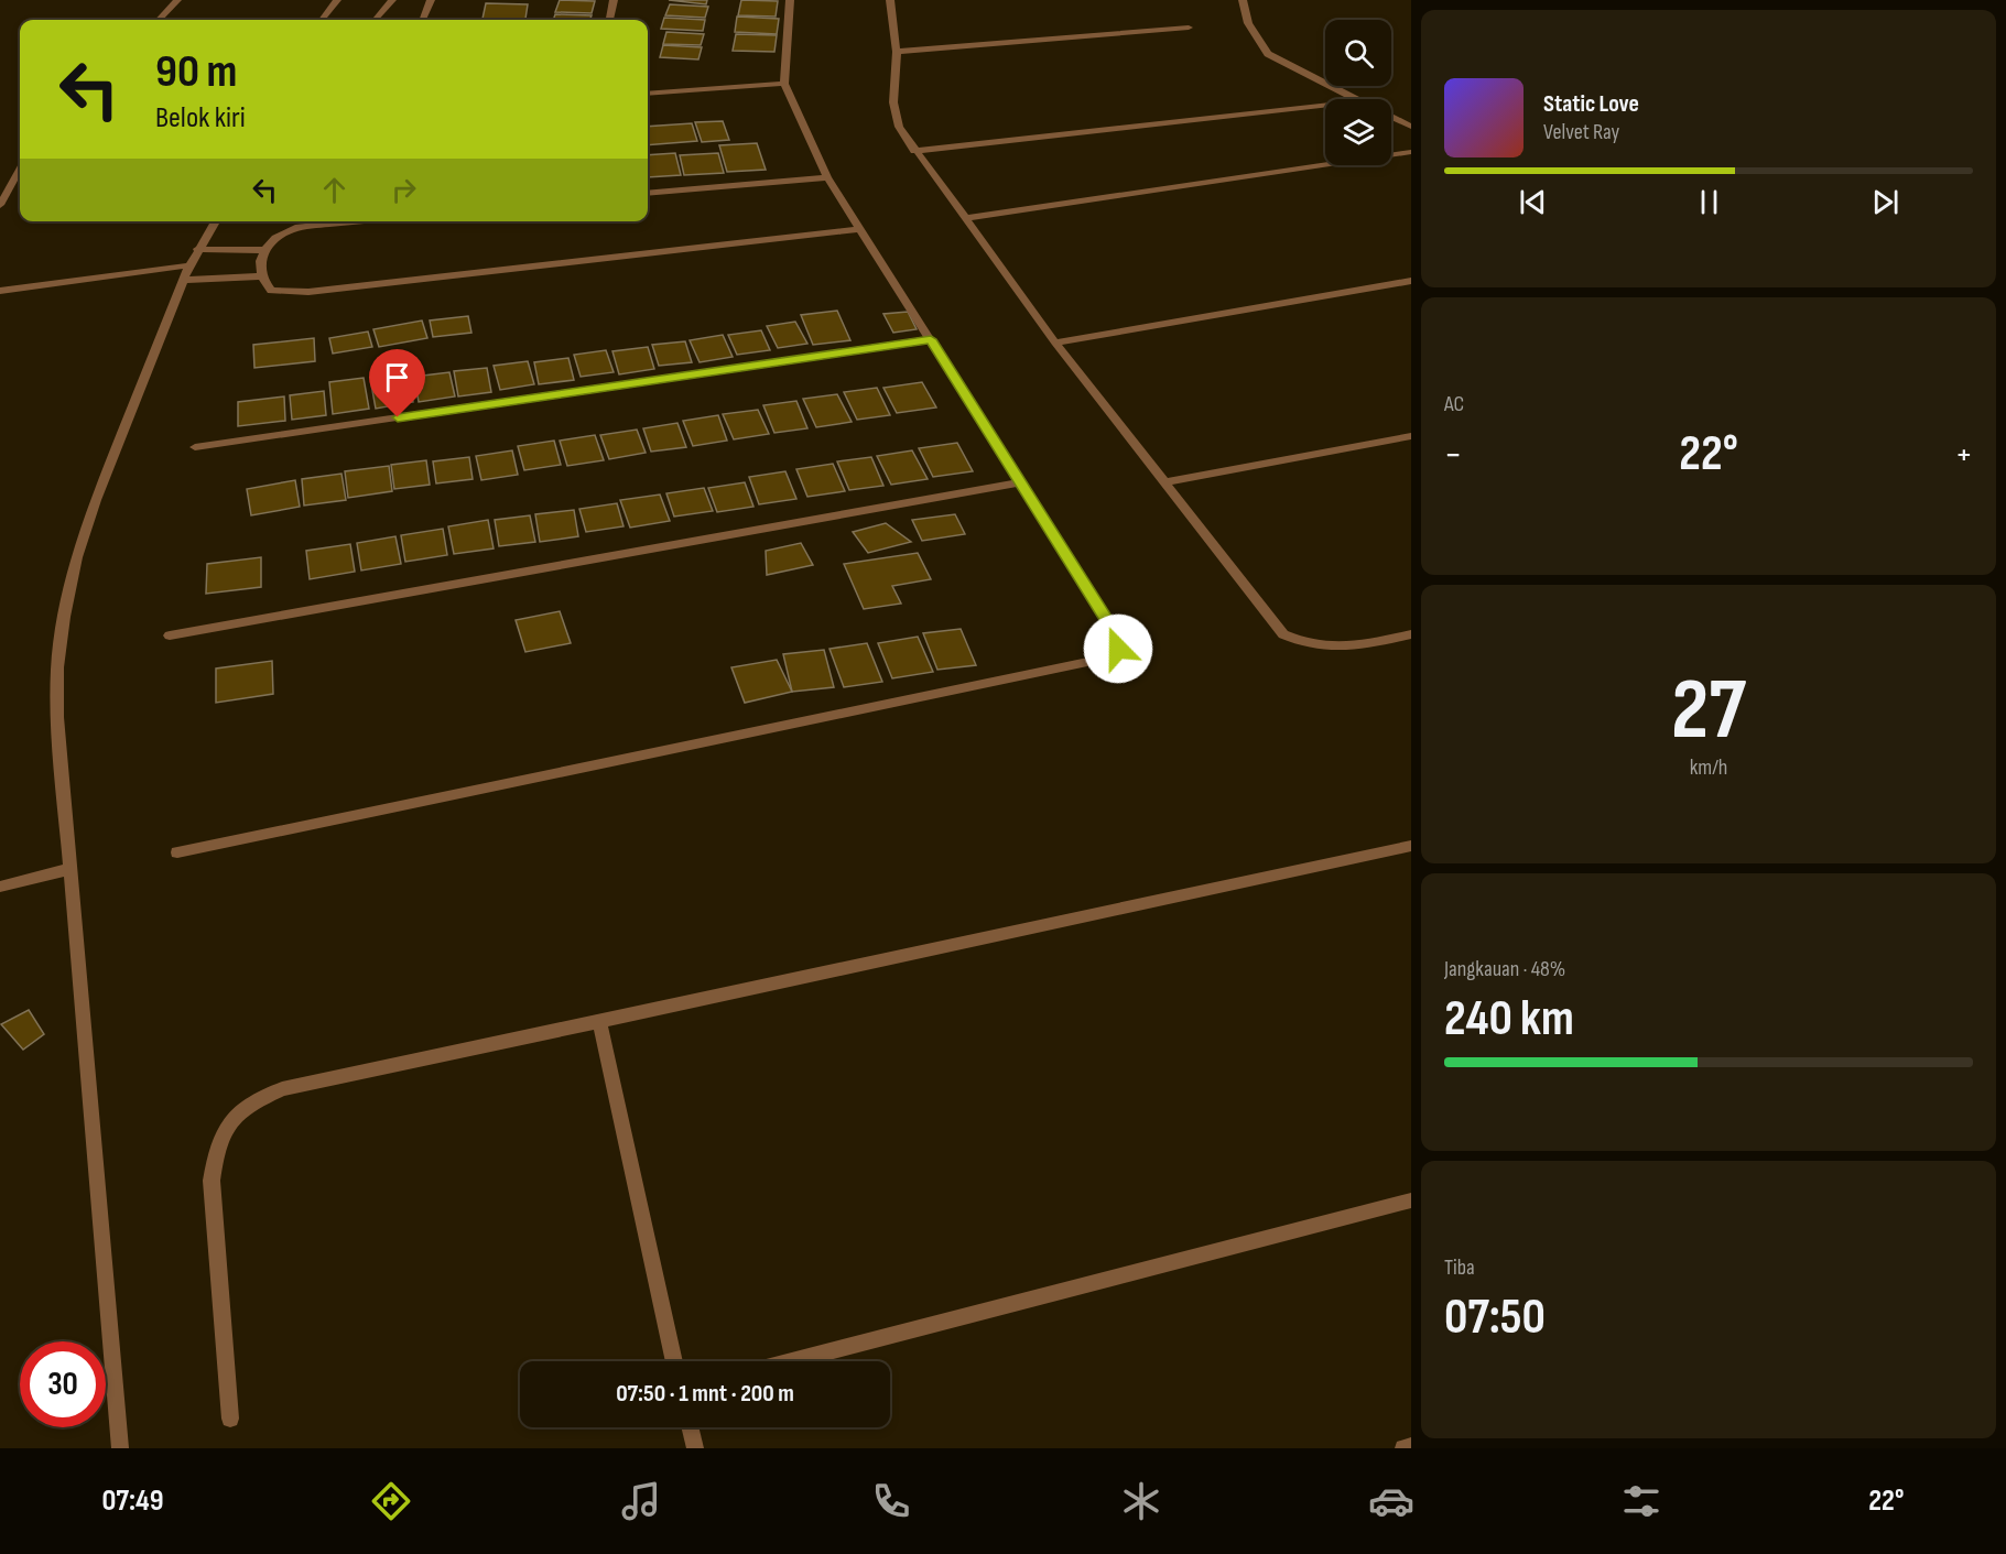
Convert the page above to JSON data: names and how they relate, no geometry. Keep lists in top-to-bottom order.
{
  "page": {
    "turn": ["90 m", "Belok kiri"],
    "song": ["Static Love", "Velvet Ray"],
    "tile": [
      "AC",
      ["27", "km/h"],
      ["Jangkauan · 48%", "240 km"],
      ["Tiba", "07:50"]
    ],
    "heat": ["−", "22°", "+"],
    "limit": "30",
    "trip": "07:50 · 1 mnt · 200 m",
    "tabs": ["07:49", "22°"]
  }
}
